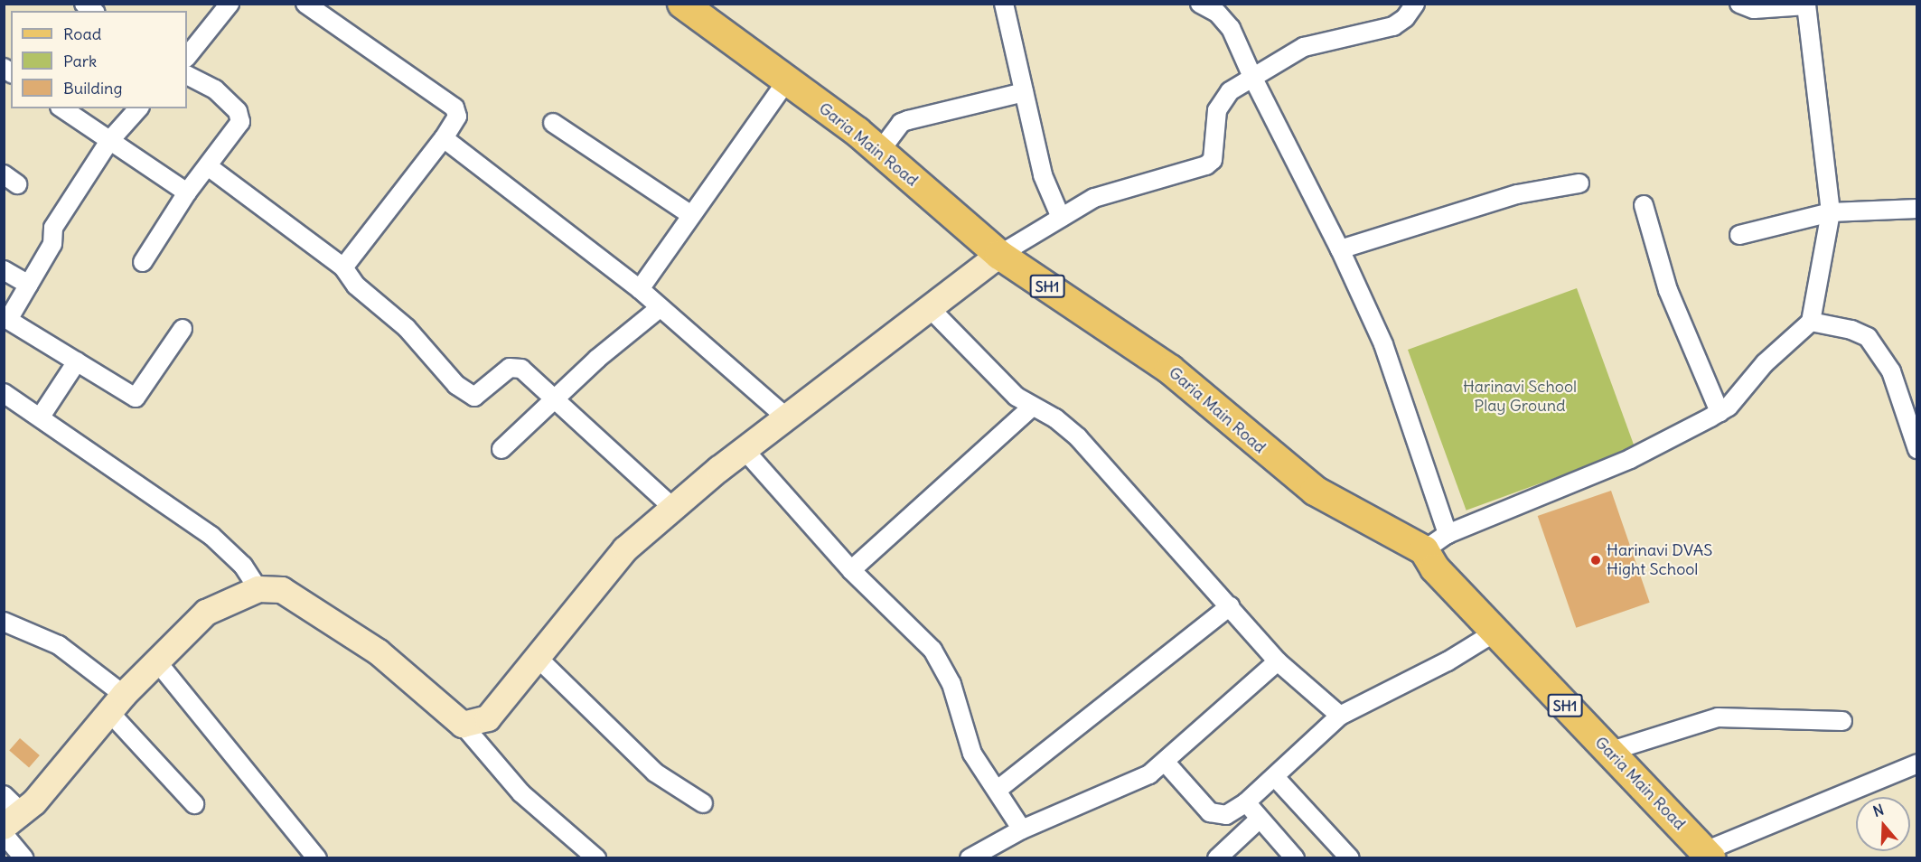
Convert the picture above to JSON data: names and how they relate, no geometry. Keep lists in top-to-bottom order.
{
  "streets": {
    "main road": ["Garia Main Road", "SH1"]
  },
  "parks": ["Harinavi School Play Ground"],
  "places": ["Harinavi DVAS Hight School"],
  "legend": ["Road", "Park", "Building"],
  "north": "top"
}
